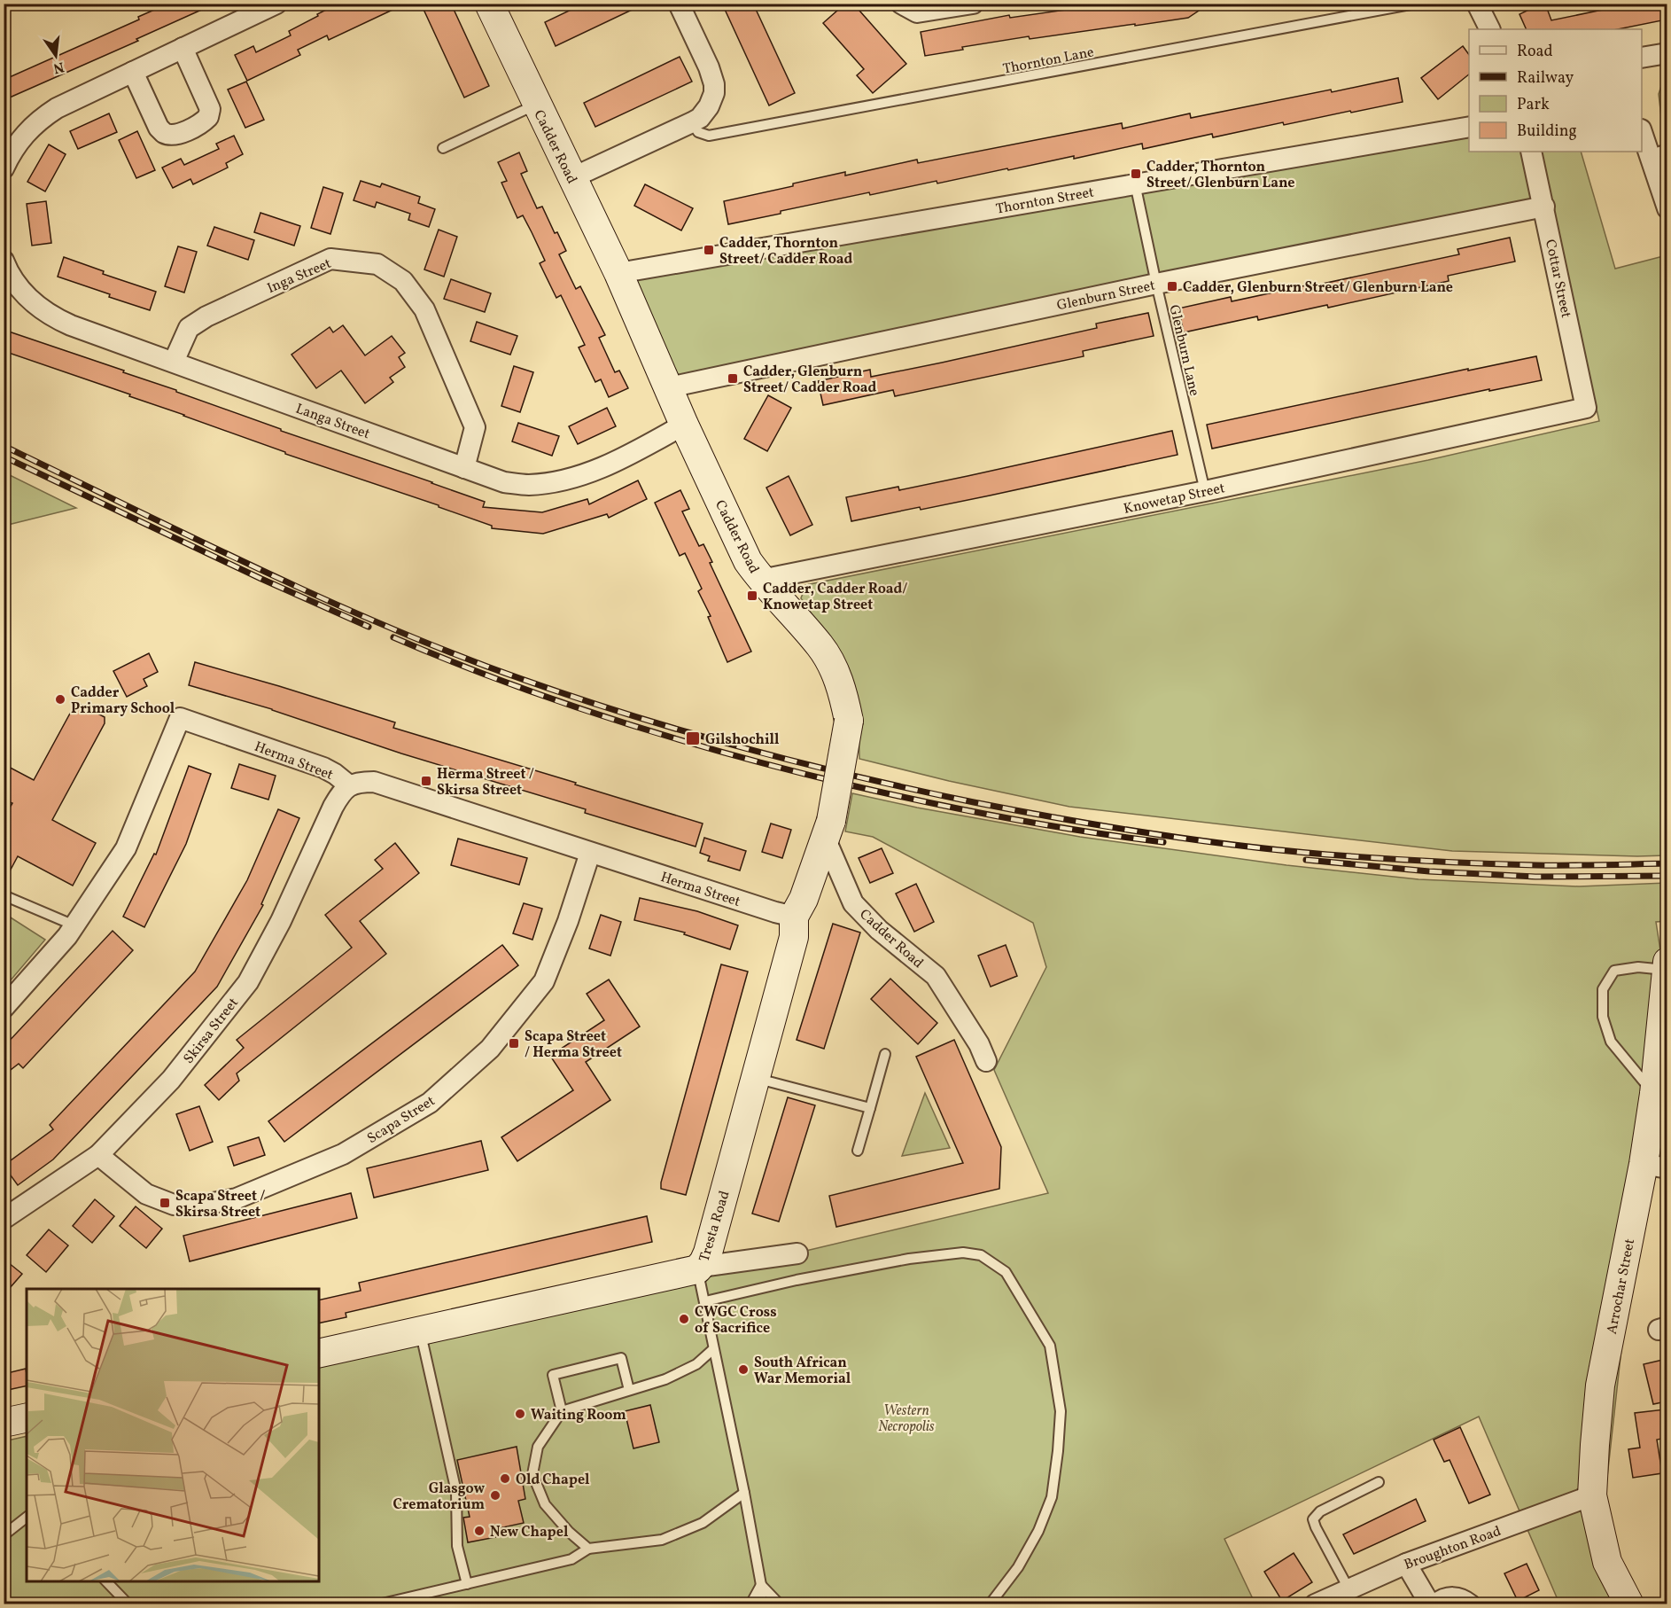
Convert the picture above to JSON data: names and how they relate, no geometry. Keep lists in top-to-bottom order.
{
  "streets": {
    "street": [
      "Cadder Road",
      "Thornton Street",
      "Inga Street",
      "Cottar Street",
      "Glenburn Street",
      "Langa Street",
      "Knowetap Street",
      "Herma Street",
      "Skirsa Street",
      "Scapa Street",
      "Tresta Road",
      "Arrochar Street",
      "Broughton Road"
    ],
    "lane": ["Thornton Lane", "Glenburn Lane"]
  },
  "crossings": [
    ["Cadder Road", "Thornton Street"],
    ["Cadder Road", "Glenburn Street"],
    ["Cadder Road", "Langa Street"],
    ["Cadder Road", "Knowetap Street"],
    ["Cadder Road", "Tresta Road"],
    ["Thornton Street", "Glenburn Lane"],
    ["Inga Street", "Langa Street"],
    ["Cottar Street", "Glenburn Street"],
    ["Cottar Street", "Knowetap Street"],
    ["Glenburn Street", "Glenburn Lane"],
    ["Glenburn Lane", "Knowetap Street"],
    ["Herma Street", "Skirsa Street"],
    ["Herma Street", "Scapa Street"],
    ["Herma Street", "Tresta Road"],
    ["Skirsa Street", "Scapa Street"],
    ["Arrochar Street", "Broughton Road"]
  ],
  "parks": ["Western Necropolis"],
  "places": {
    "transit": [
      "Cadder, Thornton Street/ Glenburn Lane",
      "Cadder, Thornton Street/ Cadder Road",
      "Cadder, Glenburn Street/ Glenburn Lane",
      "Cadder, Glenburn Street/ Cadder Road",
      "Cadder, Cadder Road/ Knowetap Street",
      "Gilshochill",
      "Herma Street / Skirsa Street",
      "Scapa Street / Herma Street",
      "Scapa Street / Skirsa Street"
    ],
    "other": [
      "Cadder Primary School",
      "CWGC Cross of Sacrifice",
      "South African War Memorial",
      "Waiting Room",
      "Old Chapel",
      "Glasgow Crematorium",
      "New Chapel"
    ]
  },
  "legend": [
    "Road",
    "Railway",
    "Park",
    "Building"
  ],
  "north": "bottom"
}
